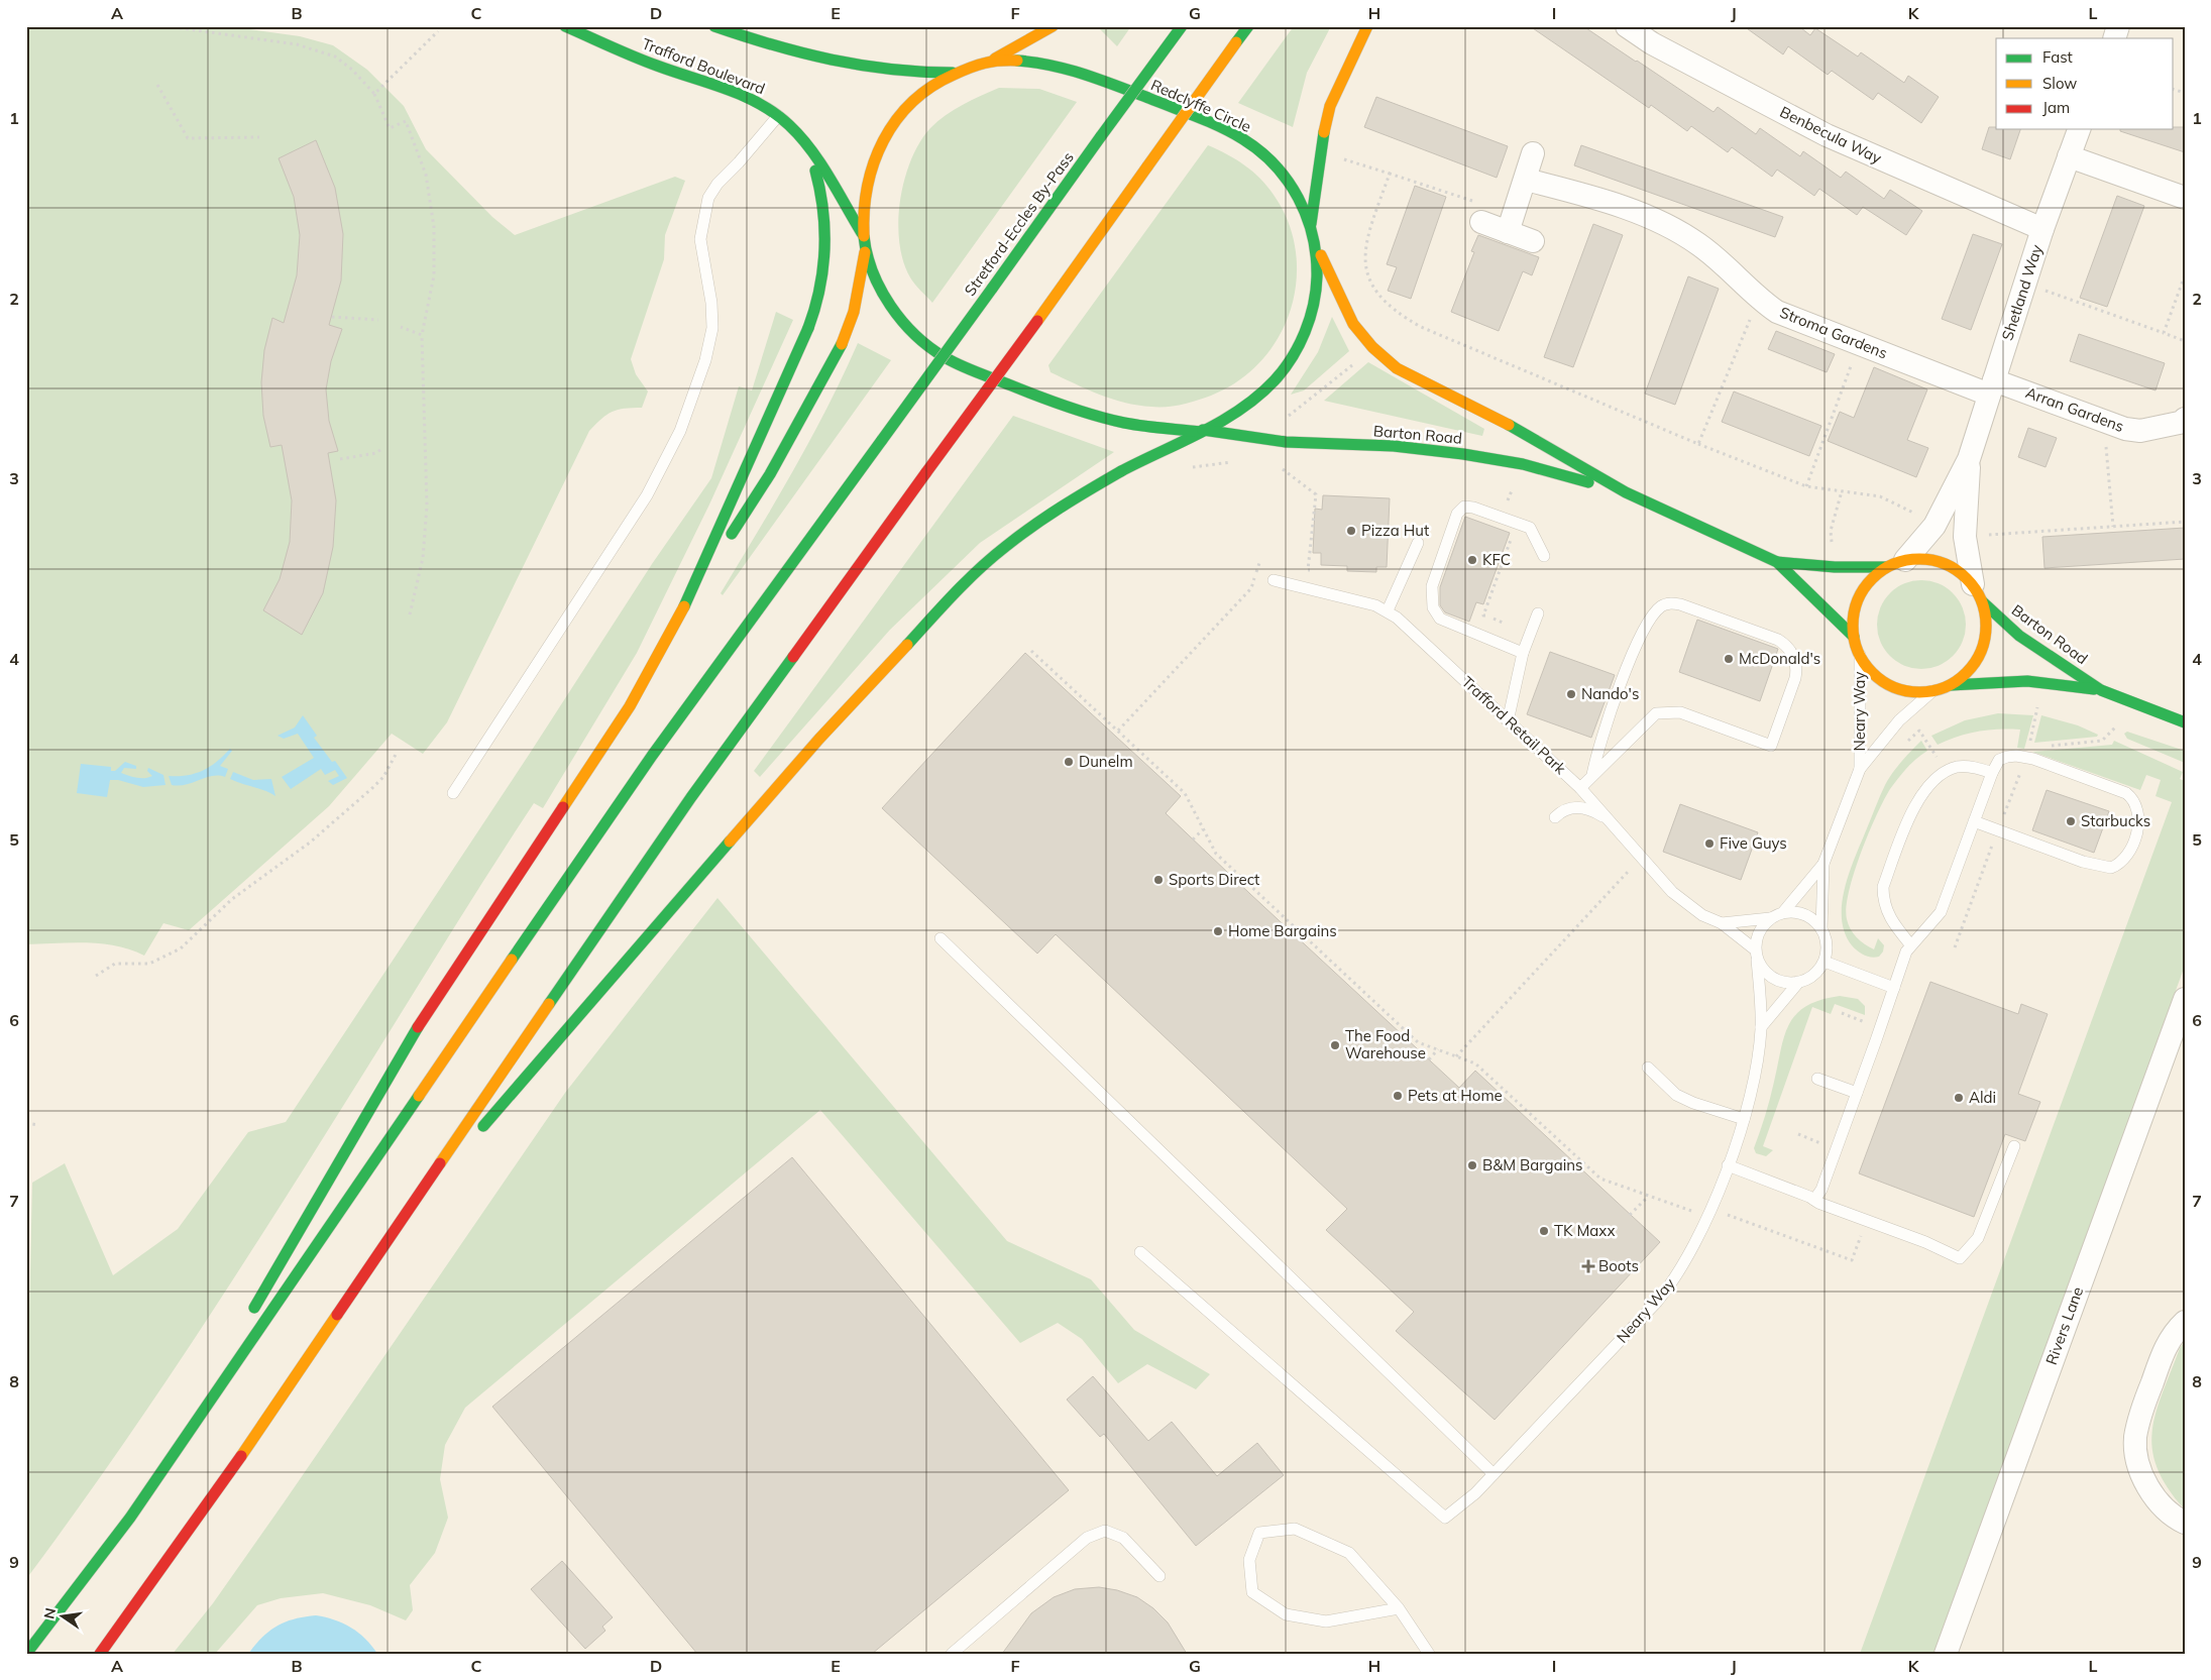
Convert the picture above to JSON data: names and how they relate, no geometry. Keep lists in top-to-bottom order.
{
  "streets": {
    "main road": [
      "Trafford Boulevard",
      "Redclyffe Circle",
      "Stretford-Eccles By-Pass",
      "Barton Road"
    ],
    "street": [
      "Benbecula Way",
      "Shetland Way",
      "Stroma Gardens",
      "Arran Gardens",
      "Rivers Lane"
    ],
    "lane": ["Neary Way", "Trafford Retail Park"]
  },
  "crossings": [
    ["Trafford Boulevard", "Redclyffe Circle"],
    ["Redclyffe Circle", "Barton Road"],
    ["Benbecula Way", "Shetland Way"],
    ["Shetland Way", "Stroma Gardens"],
    ["Shetland Way", "Arran Gardens"],
    ["Shetland Way", "Barton Road"],
    ["Shetland Way", "Neary Way"],
    ["Stroma Gardens", "Arran Gardens"],
    ["Barton Road", "Neary Way"],
    ["Neary Way", "Trafford Retail Park"]
  ],
  "places": {
    "other": [
      "Pizza Hut",
      "KFC",
      "McDonald's",
      "Nando's",
      "Dunelm",
      "Starbucks",
      "Five Guys",
      "Sports Direct",
      "Home Bargains",
      "The Food Warehouse",
      "Pets at Home",
      "Aldi",
      "B&M Bargains",
      "TK Maxx"
    ],
    "health": ["Boots"]
  },
  "legend": ["Fast", "Slow", "Jam"],
  "north": "left",
  "grid": {
    "columns": [
      "A",
      "B",
      "C",
      "D",
      "E",
      "F",
      "G",
      "H",
      "I",
      "J",
      "K",
      "L"
    ],
    "rows": [
      "1",
      "2",
      "3",
      "4",
      "5",
      "6",
      "7",
      "8",
      "9"
    ]
  }
}
